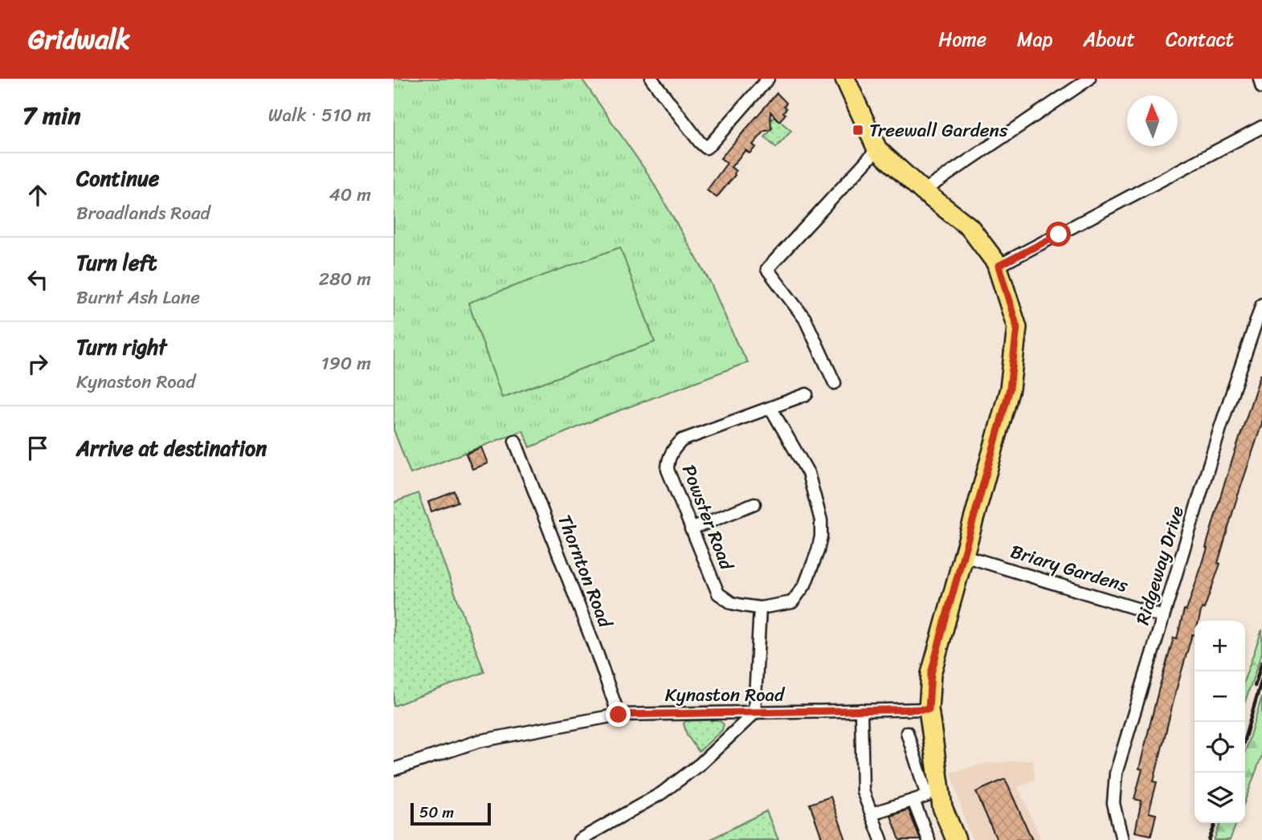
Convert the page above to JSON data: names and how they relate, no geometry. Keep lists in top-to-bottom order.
{
  "streets": {
    "street": [
      "Powster Road",
      "Ridgeway Drive",
      "Briary Gardens",
      "Thornton Road",
      "Kynaston Road"
    ]
  },
  "crossings": [
    ["Ridgeway Drive", "Briary Gardens"],
    ["Thornton Road", "Kynaston Road"]
  ],
  "places": {
    "transit": ["Treewall Gardens"]
  },
  "scale_bar": "50 m",
  "north": "top",
  "page": {
    "header": "Gridwalk",
    "nav": [
      "Home",
      "Map",
      "About",
      "Contact"
    ],
    "heading": ["7 min", "Walk · 510 m"],
    "list": [
      ["Continue", "Broadlands Road", "40 m"],
      ["Turn left", "Burnt Ash Lane", "280 m"],
      ["Turn right", "Kynaston Road", "190 m"],
      "Arrive at destination"
    ],
    "map_buttons": ["+", "−"],
    "scale": "50 m"
  }
}
